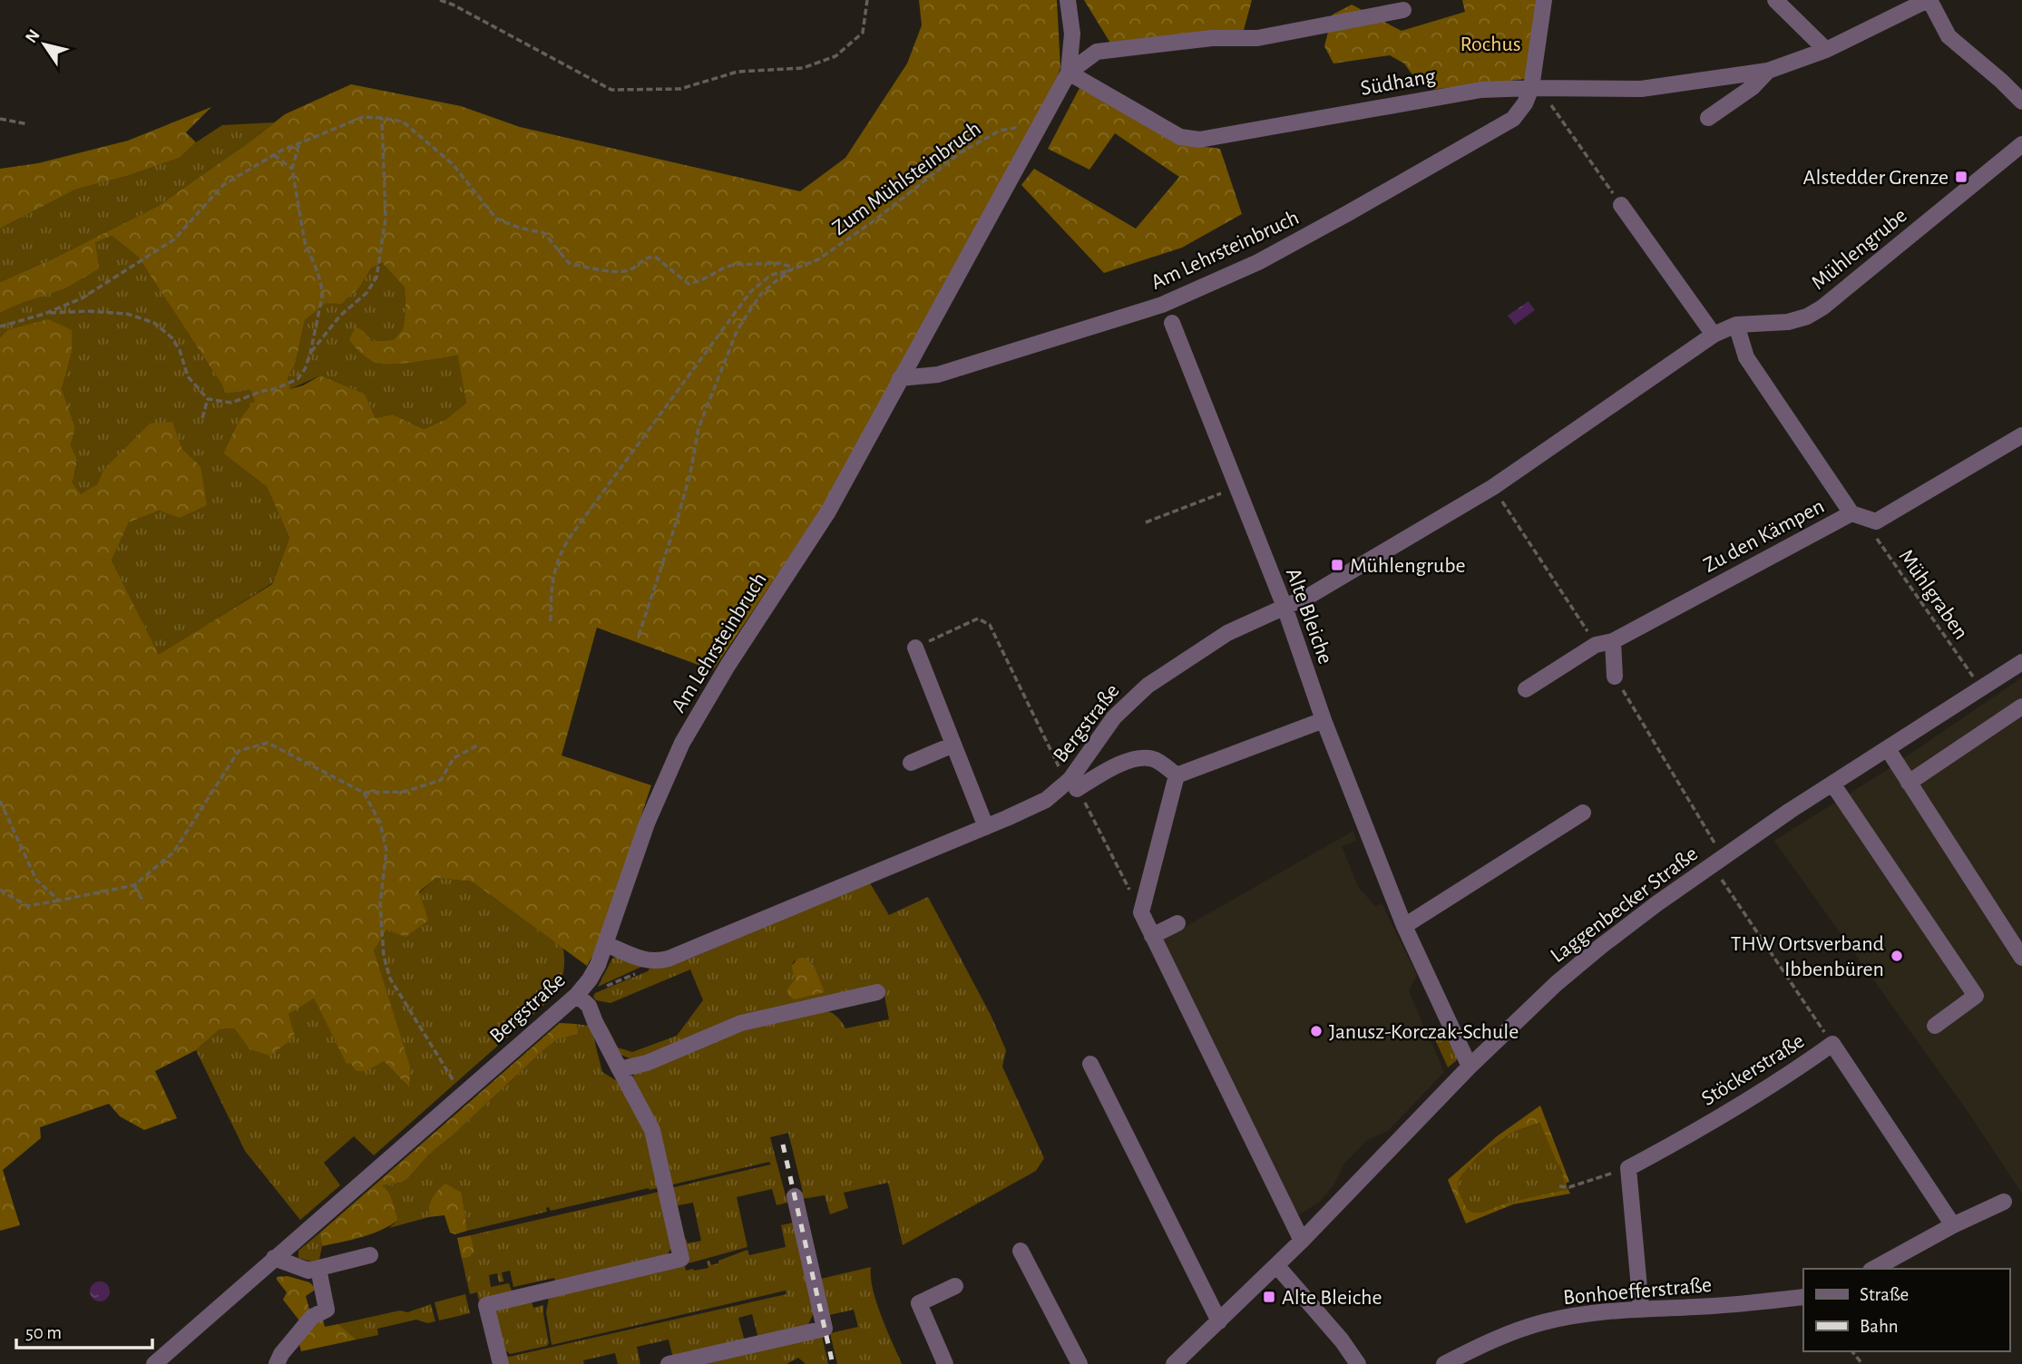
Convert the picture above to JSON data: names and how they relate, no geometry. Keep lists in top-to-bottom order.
{
  "streets": {
    "street": [
      "Südhang",
      "Mühlengrube",
      "Am Lehrsteinbruch",
      "Zu den Kämpen",
      "Alte Bleiche",
      "Bergstraße",
      "Laggenbecker Straße",
      "Stöckerstraße",
      "Bonhoefferstraße"
    ],
    "path": ["Zum Mühlsteinbruch", "Mühlgraben"]
  },
  "crossings": [
    ["Südhang", "Am Lehrsteinbruch"],
    ["Zum Mühlsteinbruch", "Am Lehrsteinbruch"],
    ["Mühlengrube", "Alte Bleiche"],
    ["Mühlengrube", "Bergstraße"],
    ["Am Lehrsteinbruch", "Bergstraße"],
    ["Zu den Kämpen", "Mühlgraben"],
    ["Mühlgraben", "Laggenbecker Straße"],
    ["Alte Bleiche", "Bergstraße"],
    ["Alte Bleiche", "Laggenbecker Straße"]
  ],
  "parks": ["Rochus"],
  "places": {
    "transit": ["Alstedder Grenze", "Mühlengrube", "Alte Bleiche"],
    "other": ["THW Ortsverband Ibbenbüren", "Janusz-Korczak-Schule"]
  },
  "legend": ["Straße", "Bahn"],
  "scale_bar": "50 m",
  "north": "top left"
}
